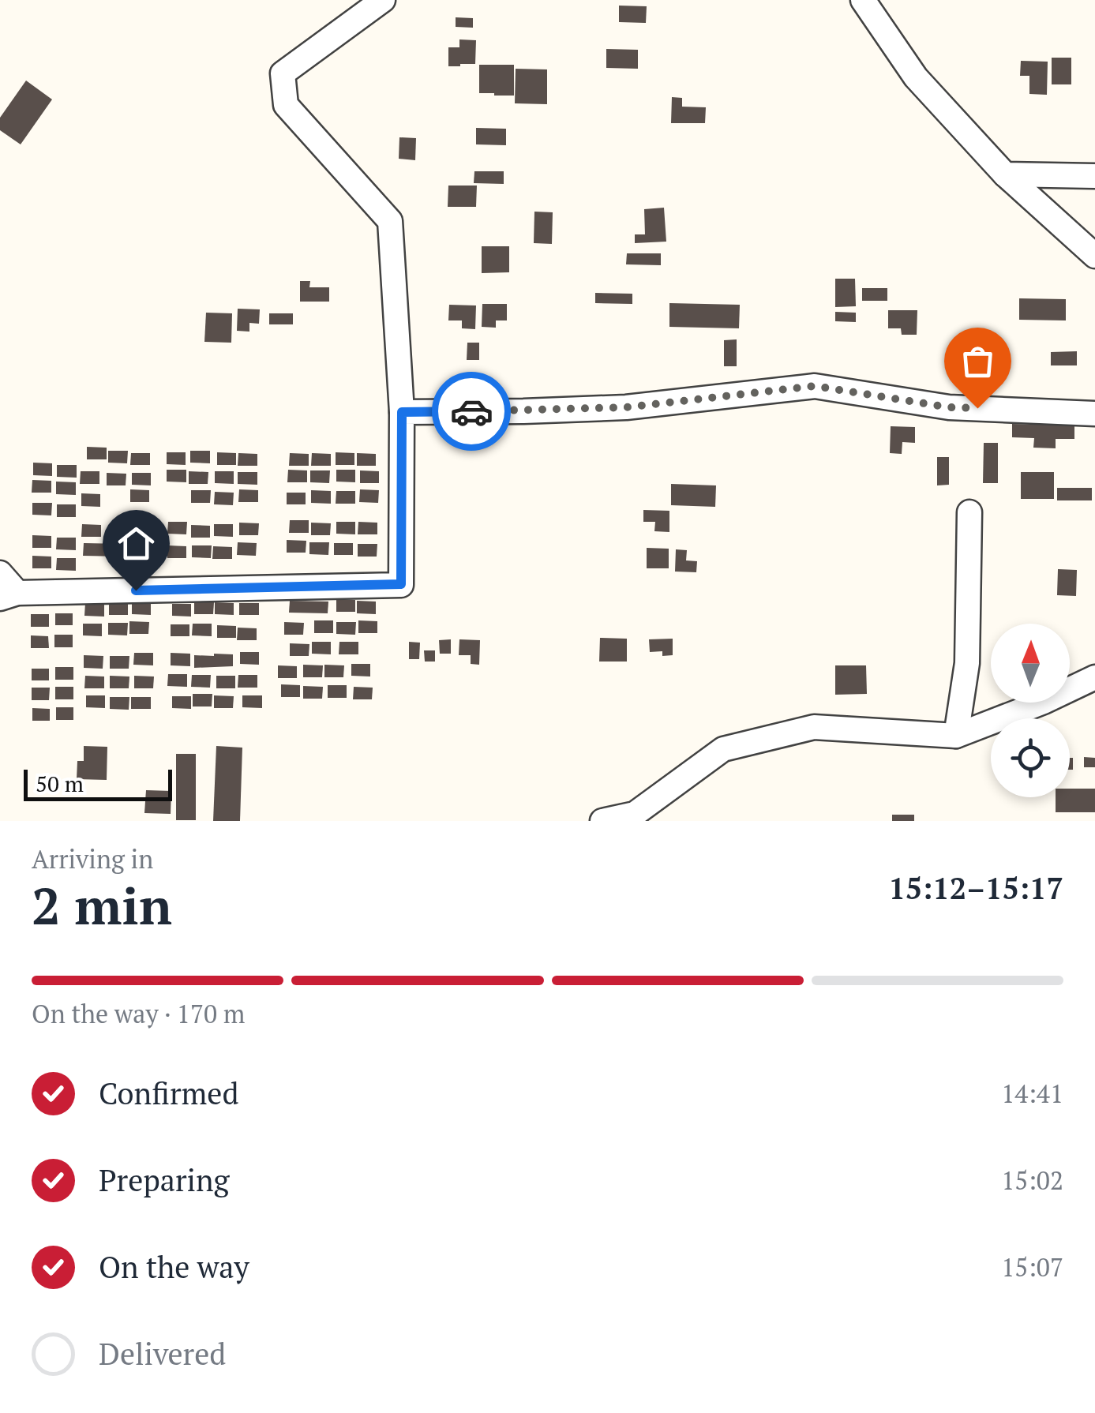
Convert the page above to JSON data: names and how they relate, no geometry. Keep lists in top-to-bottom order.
{
  "scale_bar": "50 m",
  "north": "top",
  "page": {
    "scale": "50 m",
    "heading": ["2 min", "Arriving in", "15:12–15:17"],
    "bar": "On the way · 170 m",
    "list": [
      ["Confirmed", "14:41"],
      ["Preparing", "15:02"],
      ["On the way", "15:07"],
      "Delivered"
    ]
  }
}
